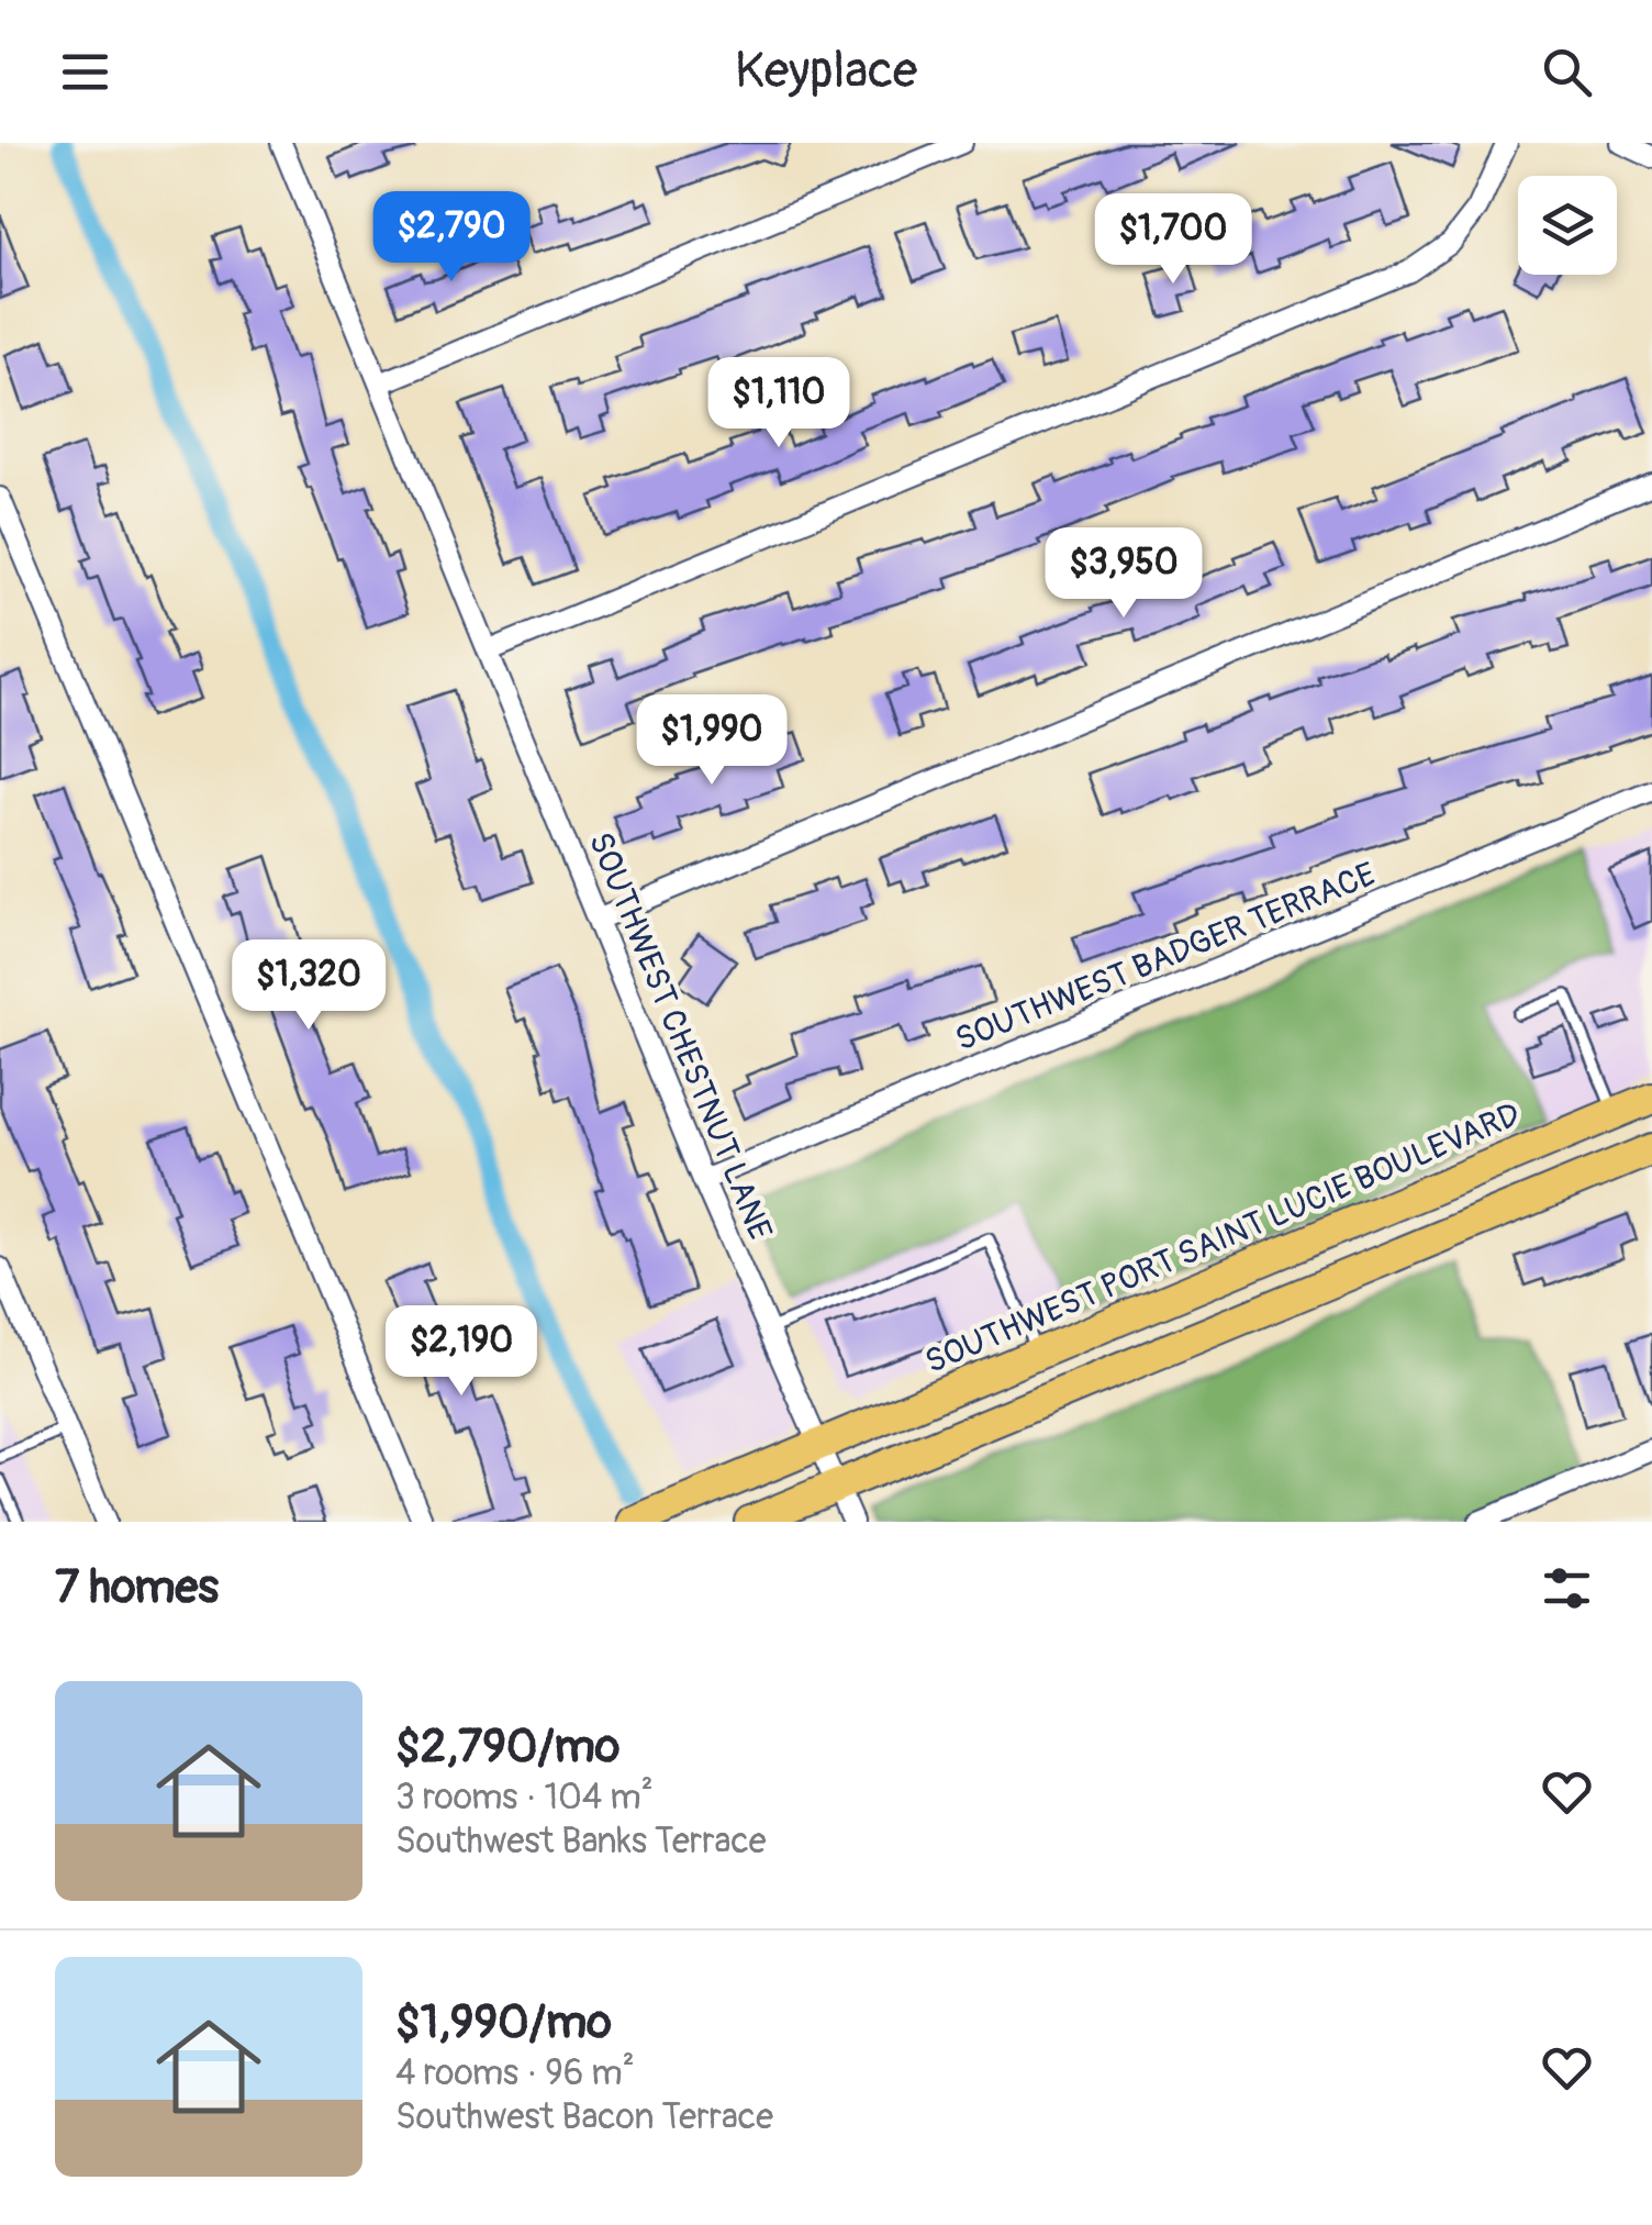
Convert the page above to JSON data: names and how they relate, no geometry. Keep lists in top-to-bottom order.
{
  "streets": {
    "main road": ["SOUTHWEST PORT SAINT LUCIE BOULEVARD"],
    "street": ["SOUTHWEST BADGER TERRACE", "SOUTHWEST CHESTNUT LANE"]
  },
  "crossings": [
    ["SOUTHWEST BADGER TERRACE", "SOUTHWEST CHESTNUT LANE"],
    ["SOUTHWEST CHESTNUT LANE", "SOUTHWEST PORT SAINT LUCIE BOULEVARD"]
  ],
  "page": {
    "header": "Keyplace",
    "price": [
      "$2,790",
      "$1,700",
      "$1,110",
      "$3,950",
      "$1,990",
      "$1,320",
      "$2,190"
    ],
    "heading": "7 homes",
    "list": [
      {
        "name": "$2,790/mo",
        "note": "3 rooms · 104 m² · Southwest Banks Terrace"
      },
      {
        "name": "$1,990/mo",
        "note": "4 rooms · 96 m² · Southwest Bacon Terrace"
      }
    ]
  }
}
